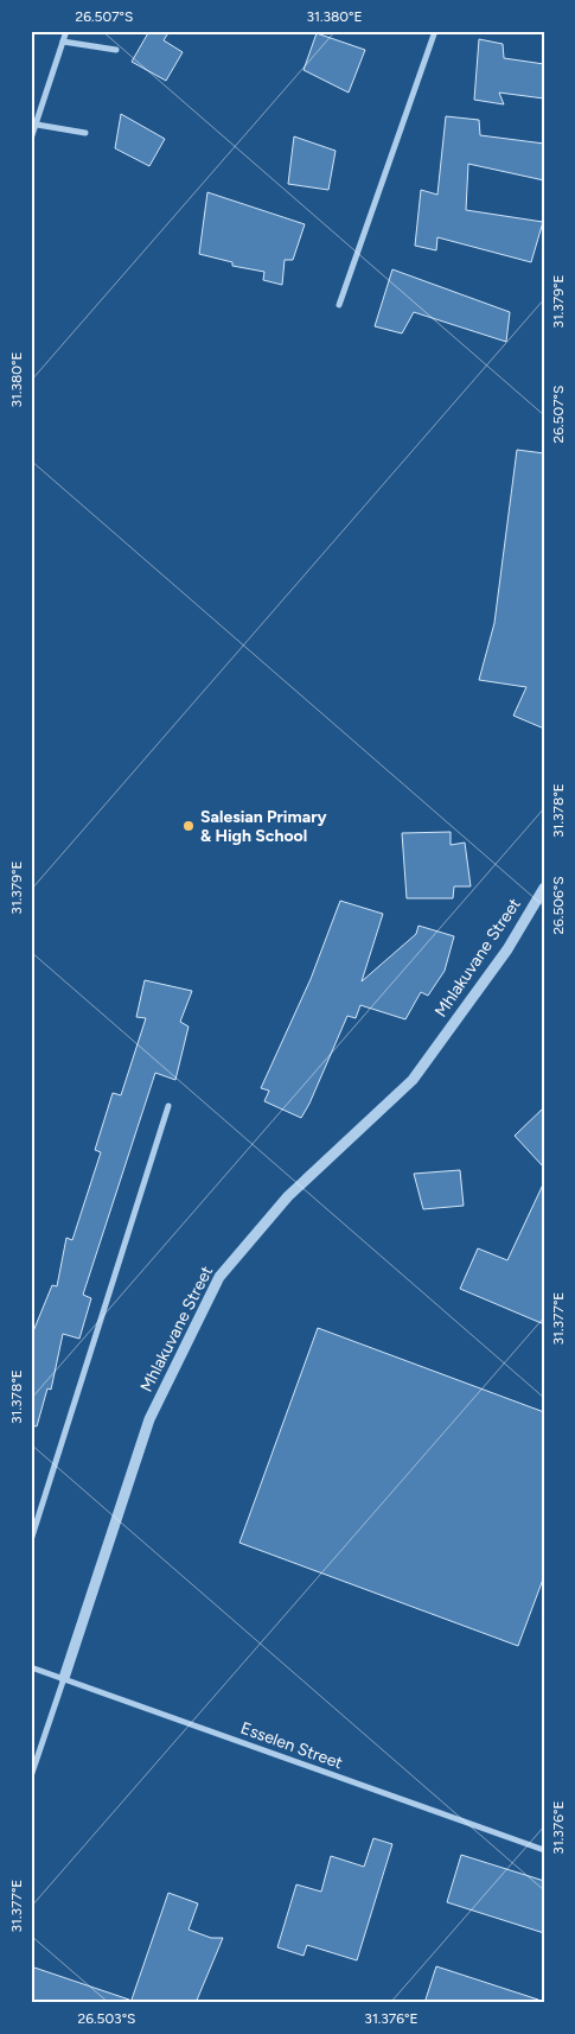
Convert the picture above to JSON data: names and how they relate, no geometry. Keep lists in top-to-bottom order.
{
  "streets": {
    "street": ["Mhlakuvane Street", "Esselen Street"]
  },
  "crossings": [
    ["Mhlakuvane Street", "Esselen Street"]
  ],
  "places": ["Salesian Primary & High School"],
  "coordinates": [
    "26.507°S",
    "31.380°E",
    "31.379°E",
    "31.378°E",
    "26.506°S",
    "31.377°E",
    "31.376°E",
    "26.503°S"
  ]
}
